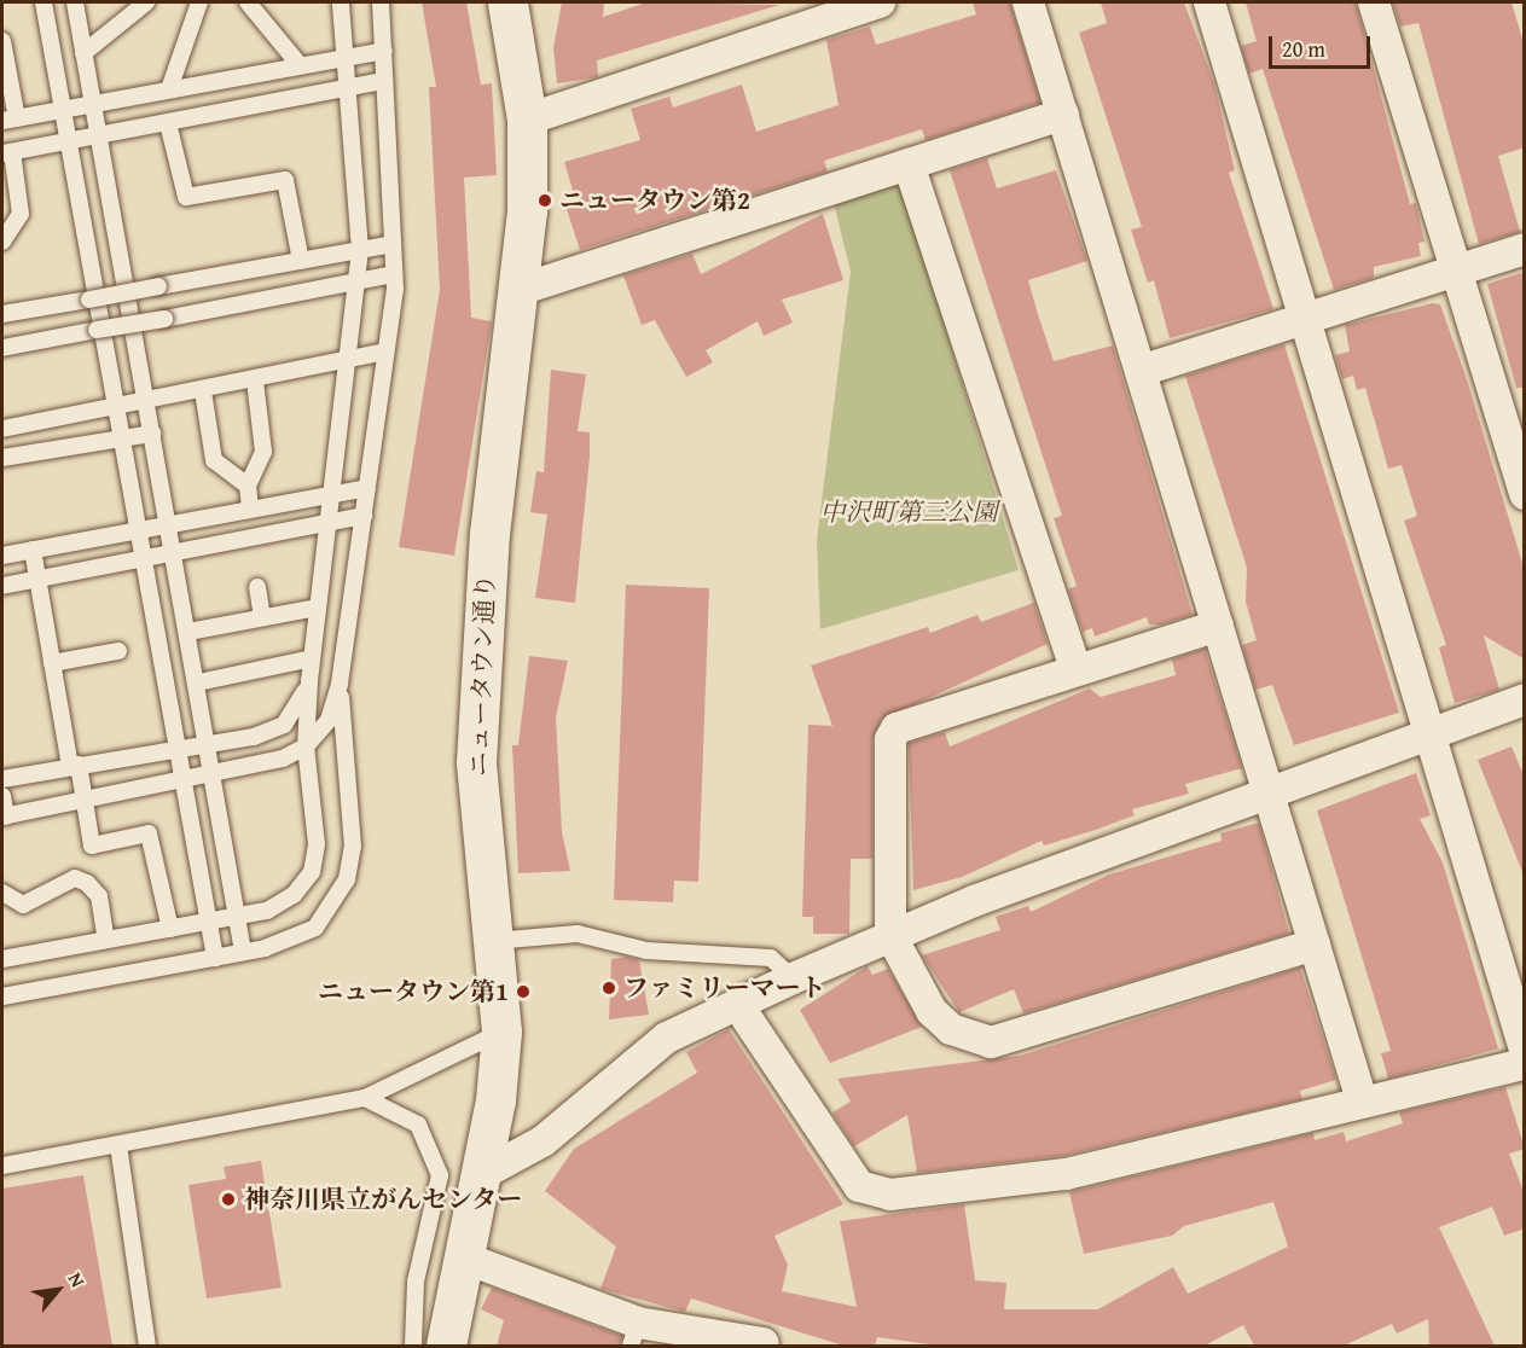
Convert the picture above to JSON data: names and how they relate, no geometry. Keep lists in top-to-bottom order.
{
  "streets": {
    "street": ["ニュータウン通り"]
  },
  "parks": ["中沢町第三公園"],
  "places": [
    "ニュータウン第2",
    "ファミリーマート",
    "ニュータウン第1",
    "神奈川県立がんセンター"
  ],
  "scale_bar": "20 m",
  "north": "top right"
}
